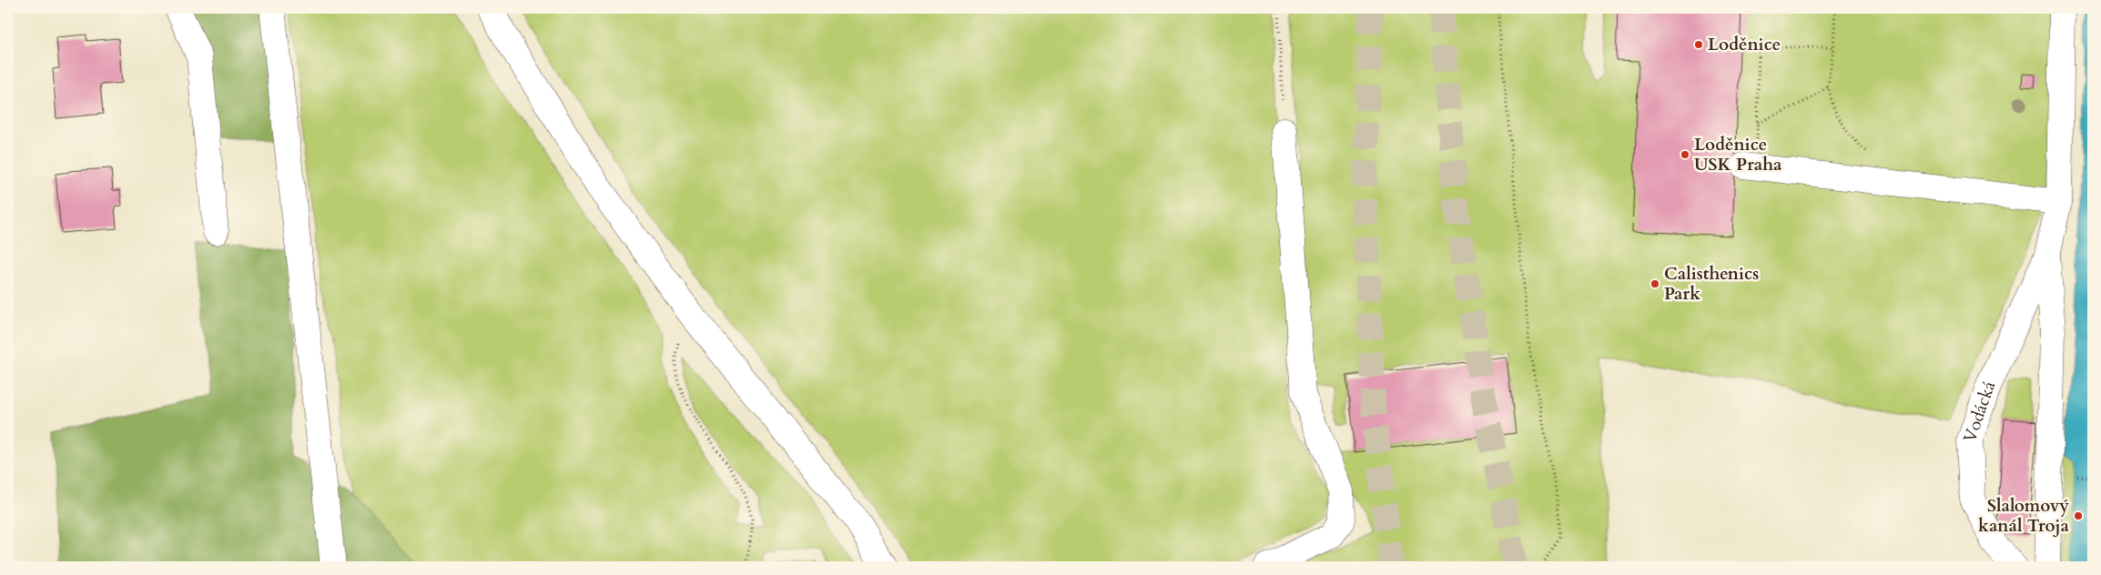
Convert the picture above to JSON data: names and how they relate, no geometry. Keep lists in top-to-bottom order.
{
  "streets": {
    "street": ["Vodácká"]
  },
  "places": [
    "Loděnice",
    "Loděnice USK Praha",
    "Calisthenics Park",
    "Slalomový kanál Troja"
  ]
}
